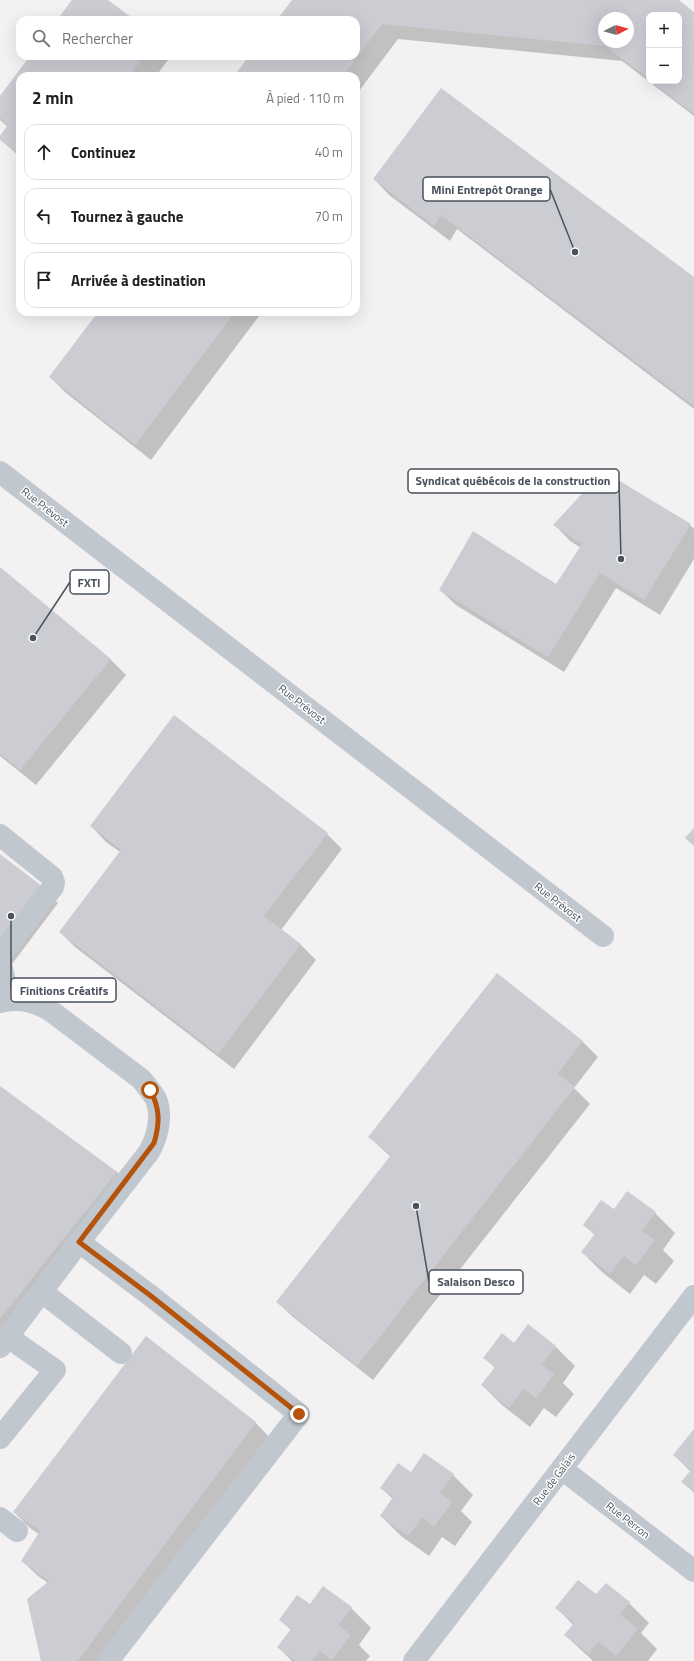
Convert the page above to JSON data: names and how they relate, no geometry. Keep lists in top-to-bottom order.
{
  "streets": {
    "street": ["Rue Prévost", "Rue de Galais", "Rue Perron"]
  },
  "crossings": [
    ["Rue de Galais", "Rue Perron"]
  ],
  "places": [
    "Mini Entrepôt Orange",
    "Syndicat québécois de la construction",
    "FXTI",
    "Finitions Créatifs",
    "Salaison Desco"
  ],
  "north": "right",
  "page": {
    "map_buttons": ["+", "−"],
    "search": "Rechercher",
    "heading": ["2 min", "À pied · 110 m"],
    "list": [
      ["Continuez", "40 m"],
      ["Tournez à gauche", "70 m"],
      "Arrivée à destination"
    ]
  }
}
